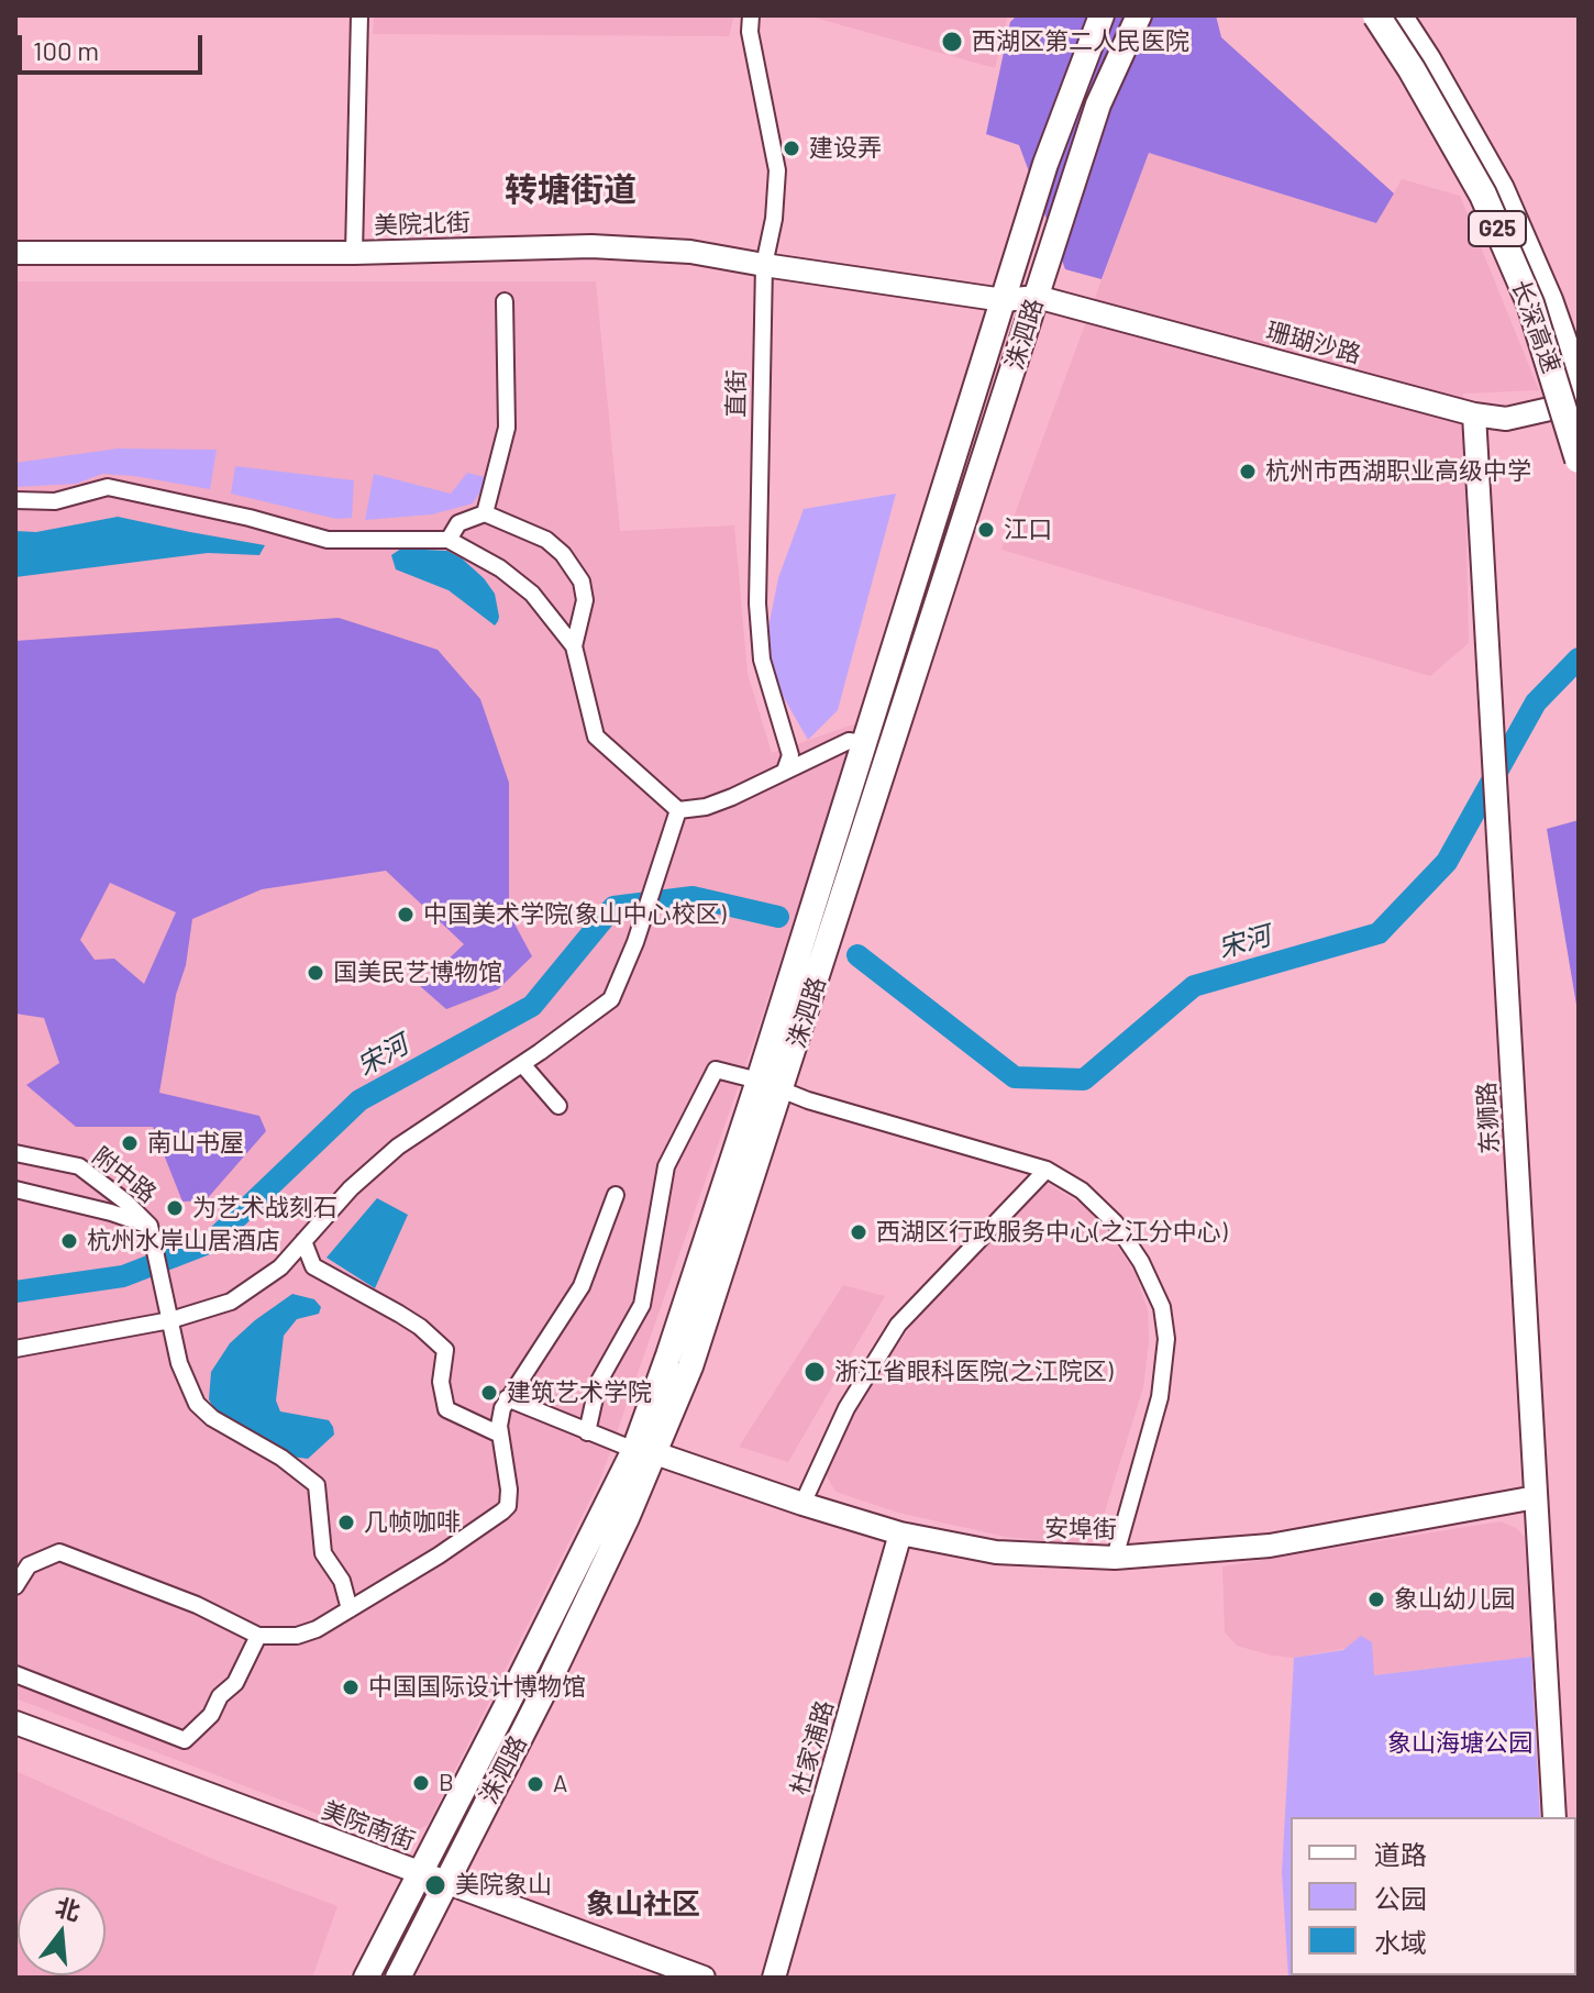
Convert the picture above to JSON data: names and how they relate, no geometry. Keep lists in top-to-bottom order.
{
  "streets": {
    "highway": ["G25", "长深高速"],
    "main road": ["洙泗路"],
    "street": [
      "美院北街",
      "珊瑚沙路",
      "直街",
      "东狮路",
      "附中路",
      "安埠街",
      "杜家浦路",
      "美院南街"
    ]
  },
  "crossings": [
    ["美院北街", "洙泗路"],
    ["美院北街", "珊瑚沙路"],
    ["美院北街", "直街"],
    ["洙泗路", "珊瑚沙路"],
    ["洙泗路", "安埠街"],
    ["洙泗路", "美院南街"],
    ["珊瑚沙路", "东狮路"],
    ["东狮路", "安埠街"],
    ["安埠街", "杜家浦路"]
  ],
  "districts": ["转塘街道", "象山社区"],
  "water": ["宋河"],
  "parks": ["象山海塘公园"],
  "places": [
    "西湖区第二人民医院",
    "建设弄",
    "杭州市西湖职业高级中学",
    "江口",
    "中国美术学院(象山中心校区)",
    "国美民艺博物馆",
    "南山书屋",
    "为艺术战刻石",
    "西湖区行政服务中心(之江分中心)",
    "杭州水岸山居酒店",
    "浙江省眼科医院(之江院区)",
    "建筑艺术学院",
    "几帧咖啡",
    "象山幼儿园",
    "中国国际设计博物馆",
    "B",
    "A",
    "美院象山"
  ],
  "legend": ["道路", "公园", "水域"],
  "scale_bar": "100 m",
  "north": "top"
}
